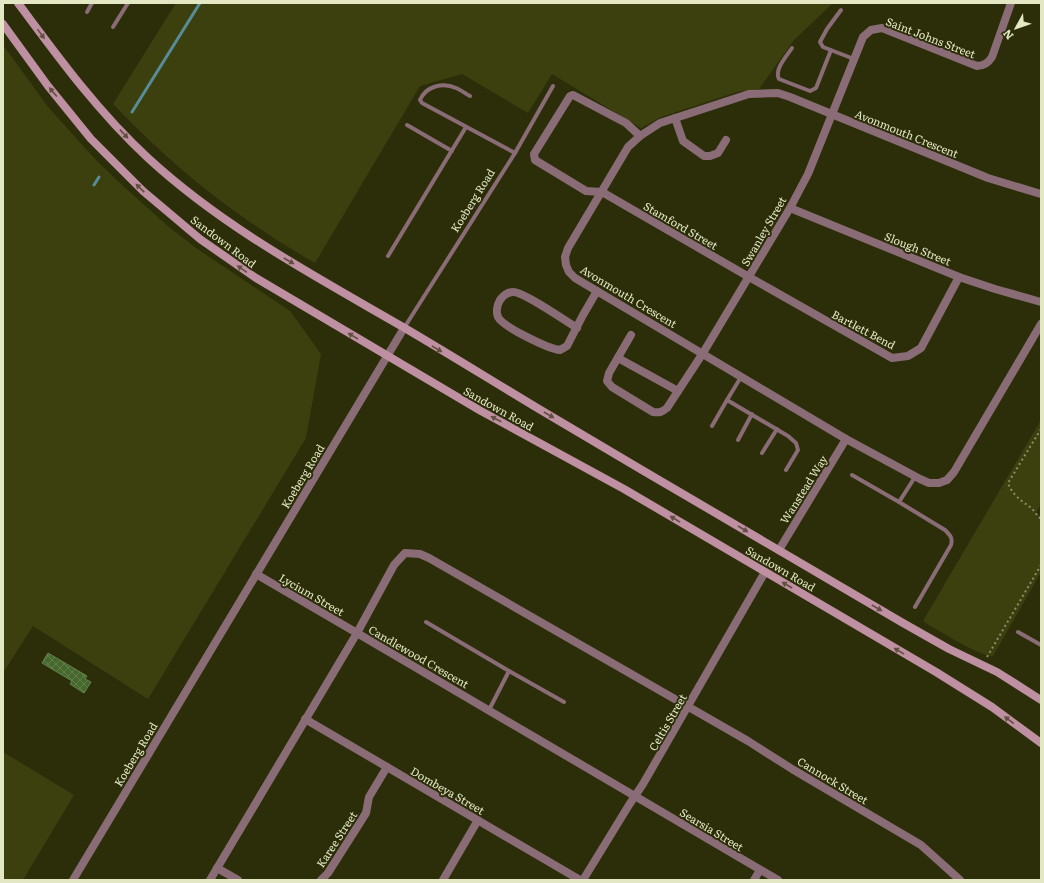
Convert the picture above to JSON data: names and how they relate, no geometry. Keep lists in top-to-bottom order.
{
  "streets": {
    "main road": ["Sandown Road"],
    "street": [
      "Saint Johns Street",
      "Avonmouth Crescent",
      "Koeberg Road",
      "Stamford Street",
      "Swanley Street",
      "Slough Street",
      "Bartlett Bend",
      "Wanstead Way",
      "Lycium Street",
      "Candlewood Crescent",
      "Celtis Street",
      "Cannock Street",
      "Dombeya Street",
      "Searsia Street",
      "Karee Street"
    ]
  },
  "crossings": [
    ["Saint Johns Street", "Avonmouth Crescent"],
    ["Saint Johns Street", "Swanley Street"],
    ["Avonmouth Crescent", "Stamford Street"],
    ["Avonmouth Crescent", "Swanley Street"],
    ["Avonmouth Crescent", "Wanstead Way"],
    ["Koeberg Road", "Sandown Road"],
    ["Koeberg Road", "Lycium Street"],
    ["Stamford Street", "Swanley Street"],
    ["Stamford Street", "Bartlett Bend"],
    ["Swanley Street", "Slough Street"],
    ["Swanley Street", "Bartlett Bend"],
    ["Sandown Road", "Wanstead Way"],
    ["Sandown Road", "Celtis Street"],
    ["Slough Street", "Bartlett Bend"],
    ["Lycium Street", "Candlewood Crescent"],
    ["Lycium Street", "Cannock Street"],
    ["Candlewood Crescent", "Celtis Street"],
    ["Candlewood Crescent", "Cannock Street"],
    ["Candlewood Crescent", "Dombeya Street"],
    ["Candlewood Crescent", "Searsia Street"],
    ["Celtis Street", "Cannock Street"],
    ["Celtis Street", "Searsia Street"],
    ["Dombeya Street", "Karee Street"]
  ],
  "north": "bottom left"
}
